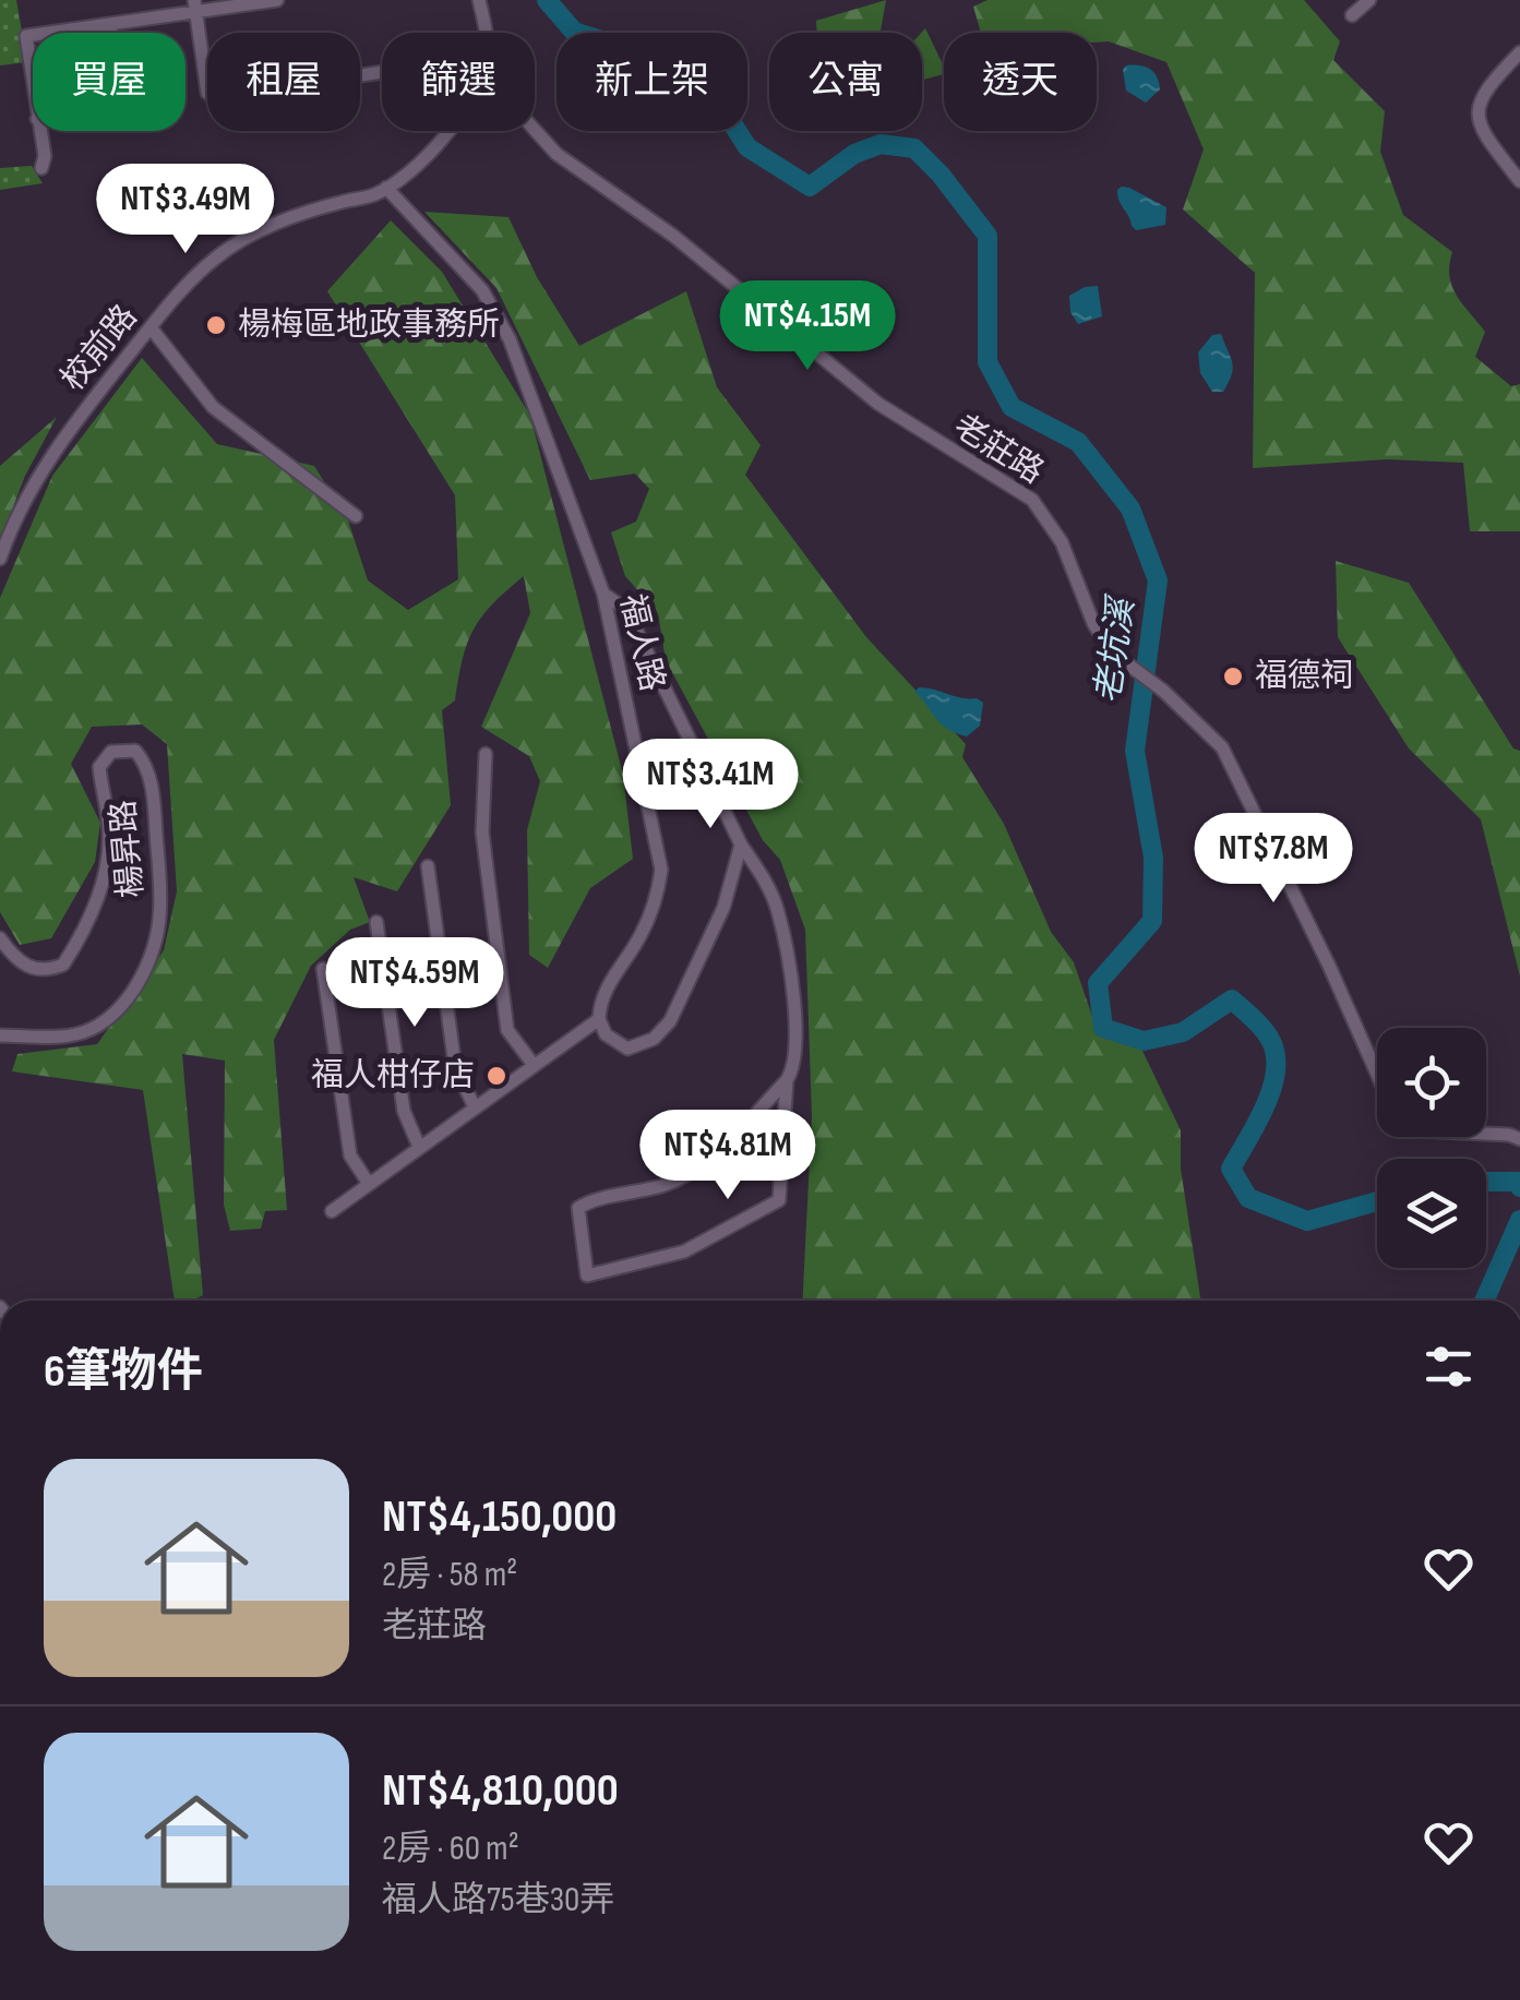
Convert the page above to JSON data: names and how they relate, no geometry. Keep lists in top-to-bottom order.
{
  "streets": {
    "street": [
      "校前路",
      "老莊路",
      "福人路",
      "楊昇路"
    ]
  },
  "crossings": [
    ["校前路", "福人路"]
  ],
  "water": ["老坑溪"],
  "places": ["楊梅區地政事務所", "福德祠", "福人柑仔店"],
  "page": {
    "chip": [
      "買屋",
      "租屋",
      "篩選",
      "新上架",
      "公寓",
      "透天"
    ],
    "price": [
      "NT$3.49M",
      "NT$4.15M",
      "NT$3.41M",
      "NT$7.8M",
      "NT$4.59M",
      "NT$4.81M"
    ],
    "heading": "6筆物件",
    "list": [
      {
        "name": "NT$4,150,000",
        "note": "2房 · 58 m² · 老莊路"
      },
      {
        "name": "NT$4,810,000",
        "note": "2房 · 60 m² · 福人路75巷30弄"
      }
    ]
  }
}
